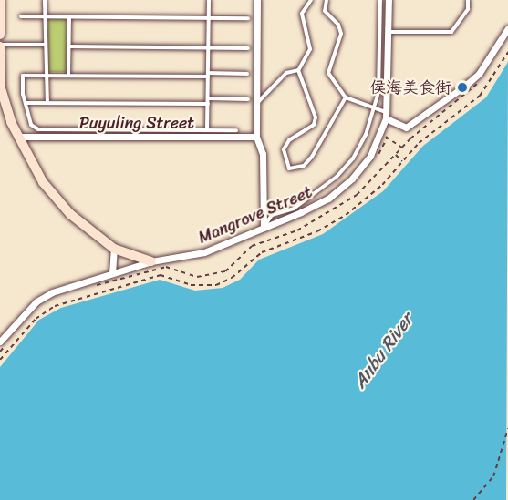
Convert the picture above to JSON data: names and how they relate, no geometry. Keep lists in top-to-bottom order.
{
  "streets": {
    "street": ["Puyuling Street", "Mangrove Street"]
  },
  "water": ["Anbu River"],
  "places": ["侯海美食街"]
}
